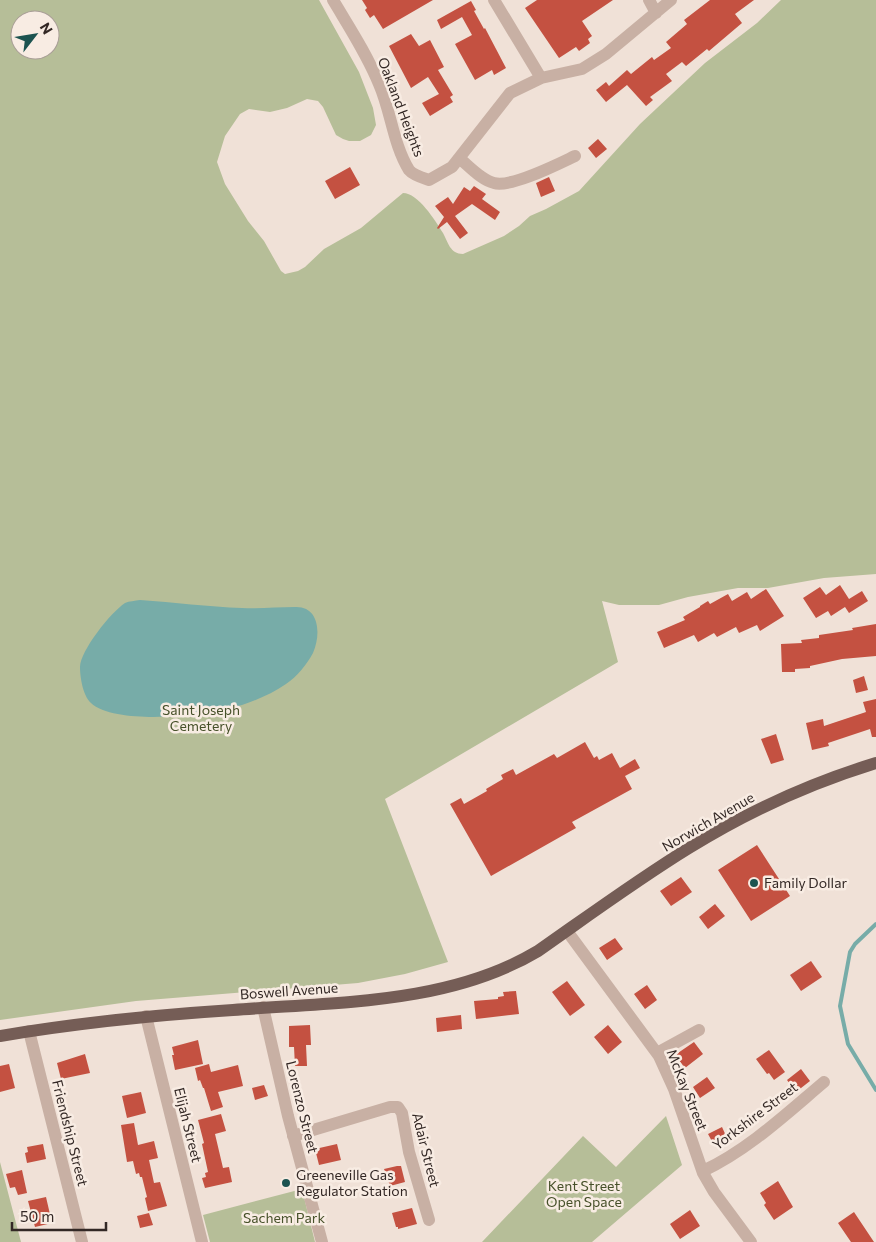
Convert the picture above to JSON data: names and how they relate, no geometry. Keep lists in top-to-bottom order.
{
  "streets": {
    "main road": ["Norwich Avenue", "Boswell Avenue"],
    "street": [
      "Oakland Heights",
      "McKay Street",
      "Lorenzo Street",
      "Yorkshire Street",
      "Elijah Street",
      "Friendship Street",
      "Adair Street"
    ]
  },
  "crossings": [
    ["Norwich Avenue", "Boswell Avenue"],
    ["Norwich Avenue", "McKay Street"],
    ["Boswell Avenue", "McKay Street"],
    ["Boswell Avenue", "Lorenzo Street"],
    ["Boswell Avenue", "Elijah Street"],
    ["Boswell Avenue", "Friendship Street"],
    ["McKay Street", "Yorkshire Street"],
    ["Lorenzo Street", "Adair Street"]
  ],
  "parks": ["Saint Joseph Cemetery", "Kent Street Open Space", "Sachem Park"],
  "places": ["Family Dollar", "Greeneville Gas Regulator Station"],
  "scale_bar": "50 m",
  "north": "top right"
}
